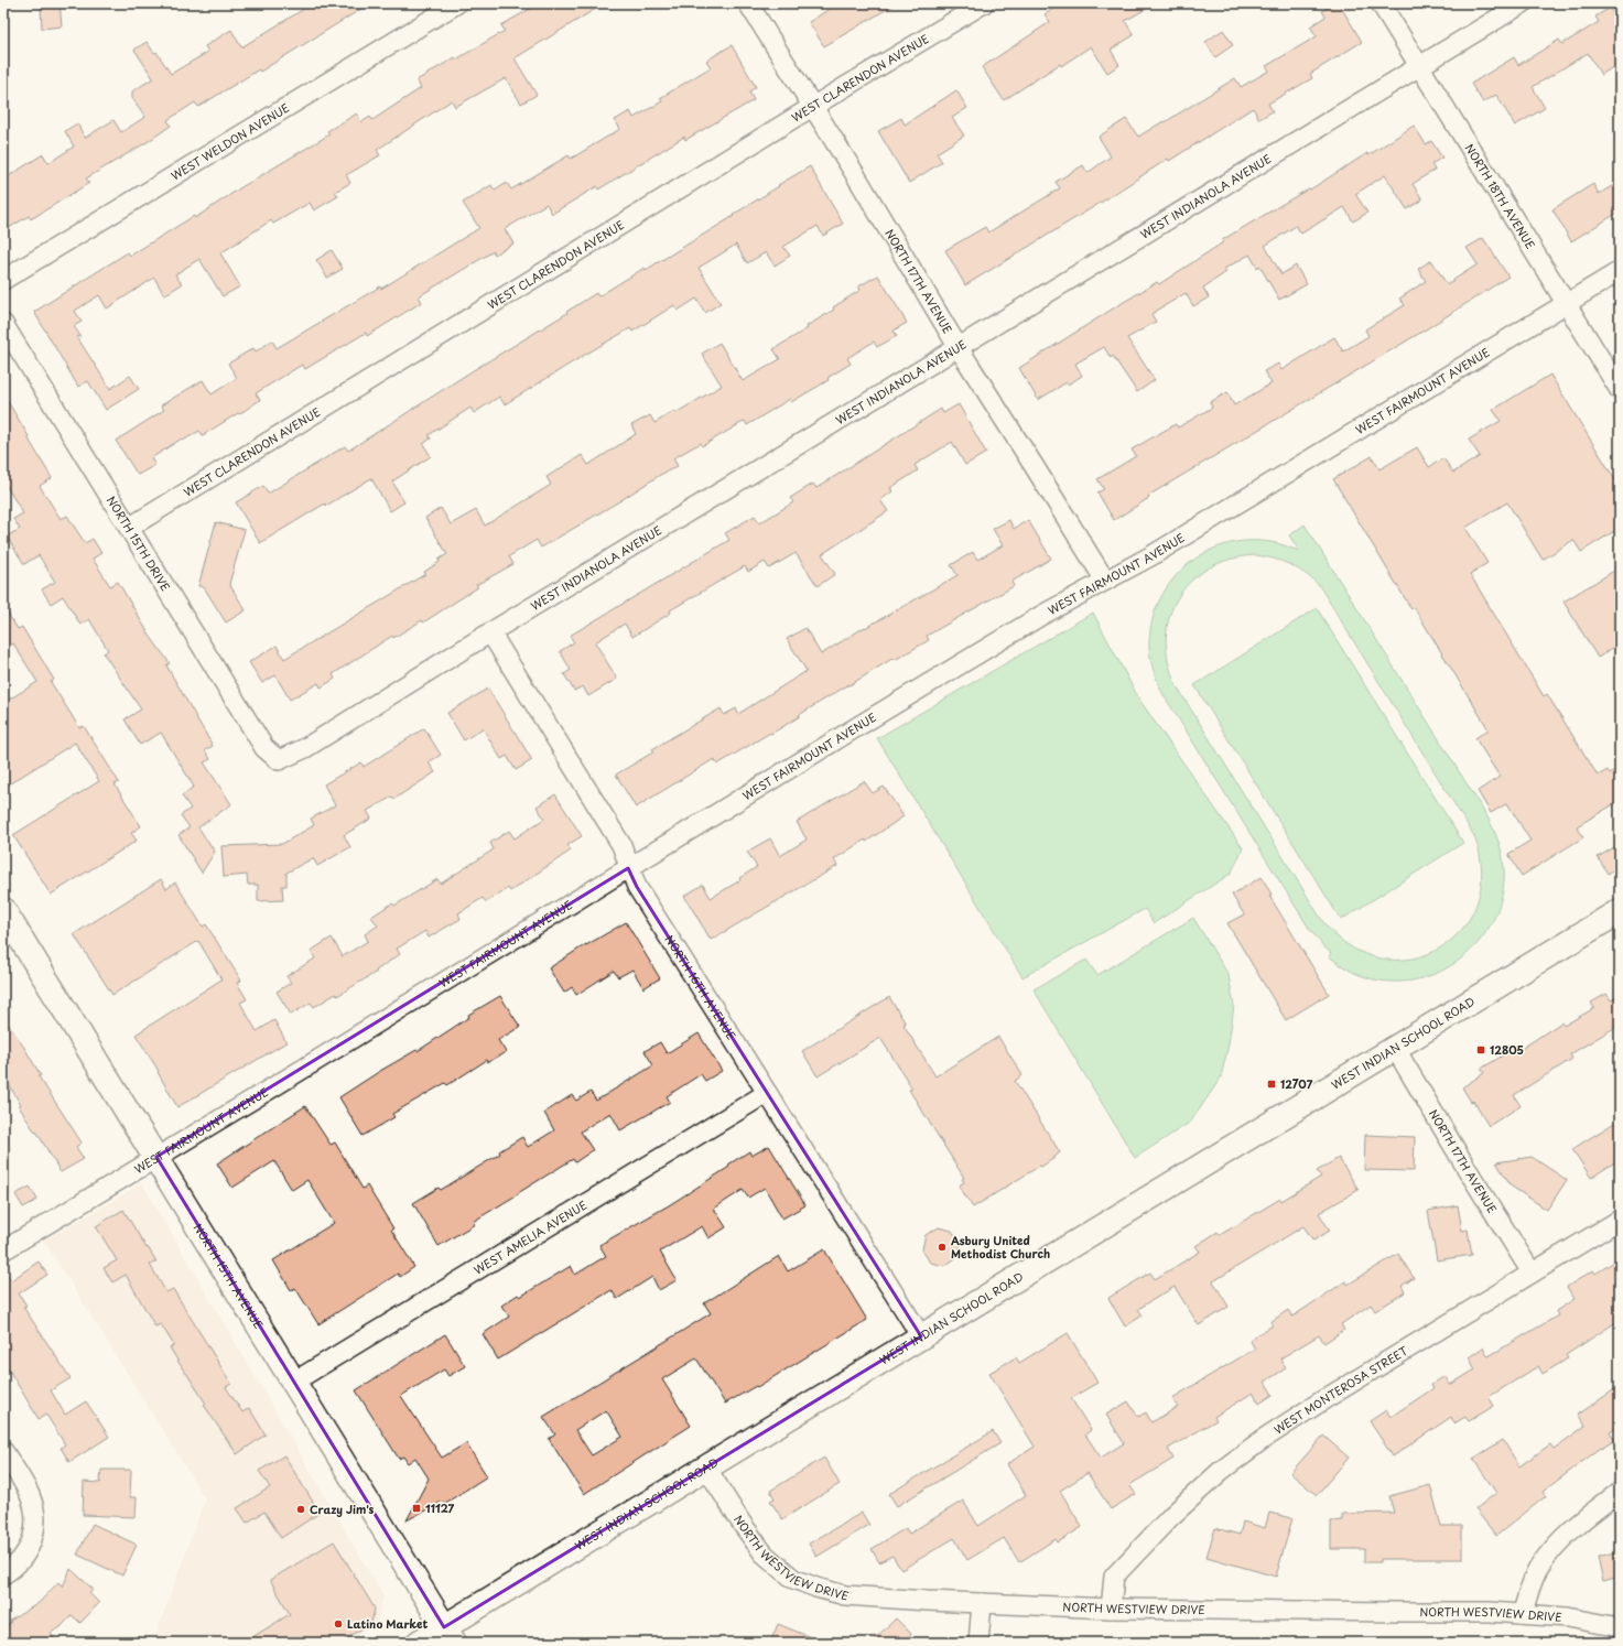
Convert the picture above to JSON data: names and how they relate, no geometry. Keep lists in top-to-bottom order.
{
  "streets": {
    "main road": ["WEST INDIAN SCHOOL ROAD", "NORTH 15TH AVENUE"],
    "street": [
      "WEST CLARENDON AVENUE",
      "WEST WELDON AVENUE",
      "WEST INDIANOLA AVENUE",
      "NORTH 18TH AVENUE",
      "NORTH 17TH AVENUE",
      "WEST FAIRMOUNT AVENUE",
      "NORTH 15TH DRIVE",
      "NORTH 16TH AVENUE",
      "WEST AMELIA AVENUE",
      "WEST MONTEROSA STREET",
      "NORTH WESTVIEW DRIVE"
    ]
  },
  "crossings": [
    ["WEST CLARENDON AVENUE", "NORTH 17TH AVENUE"],
    ["WEST CLARENDON AVENUE", "NORTH 15TH DRIVE"],
    ["WEST INDIANOLA AVENUE", "NORTH 18TH AVENUE"],
    ["WEST INDIANOLA AVENUE", "NORTH 17TH AVENUE"],
    ["WEST INDIANOLA AVENUE", "NORTH 15TH DRIVE"],
    ["WEST INDIANOLA AVENUE", "NORTH 16TH AVENUE"],
    ["NORTH 18TH AVENUE", "WEST FAIRMOUNT AVENUE"],
    ["NORTH 17TH AVENUE", "WEST FAIRMOUNT AVENUE"],
    ["NORTH 17TH AVENUE", "WEST INDIAN SCHOOL ROAD"],
    ["NORTH 17TH AVENUE", "WEST MONTEROSA STREET"],
    ["WEST FAIRMOUNT AVENUE", "NORTH 16TH AVENUE"],
    ["WEST FAIRMOUNT AVENUE", "NORTH 15TH AVENUE"],
    ["NORTH 16TH AVENUE", "WEST INDIAN SCHOOL ROAD"],
    ["NORTH 16TH AVENUE", "WEST AMELIA AVENUE"],
    ["WEST INDIAN SCHOOL ROAD", "NORTH 15TH AVENUE"],
    ["WEST INDIAN SCHOOL ROAD", "NORTH WESTVIEW DRIVE"],
    ["WEST AMELIA AVENUE", "NORTH 15TH AVENUE"],
    ["WEST MONTEROSA STREET", "NORTH WESTVIEW DRIVE"]
  ],
  "places": {
    "transit": ["12805", "12707", "11127"],
    "other": ["Asbury United Methodist Church", "Crazy Jim's", "Latino Market"]
  }
}
